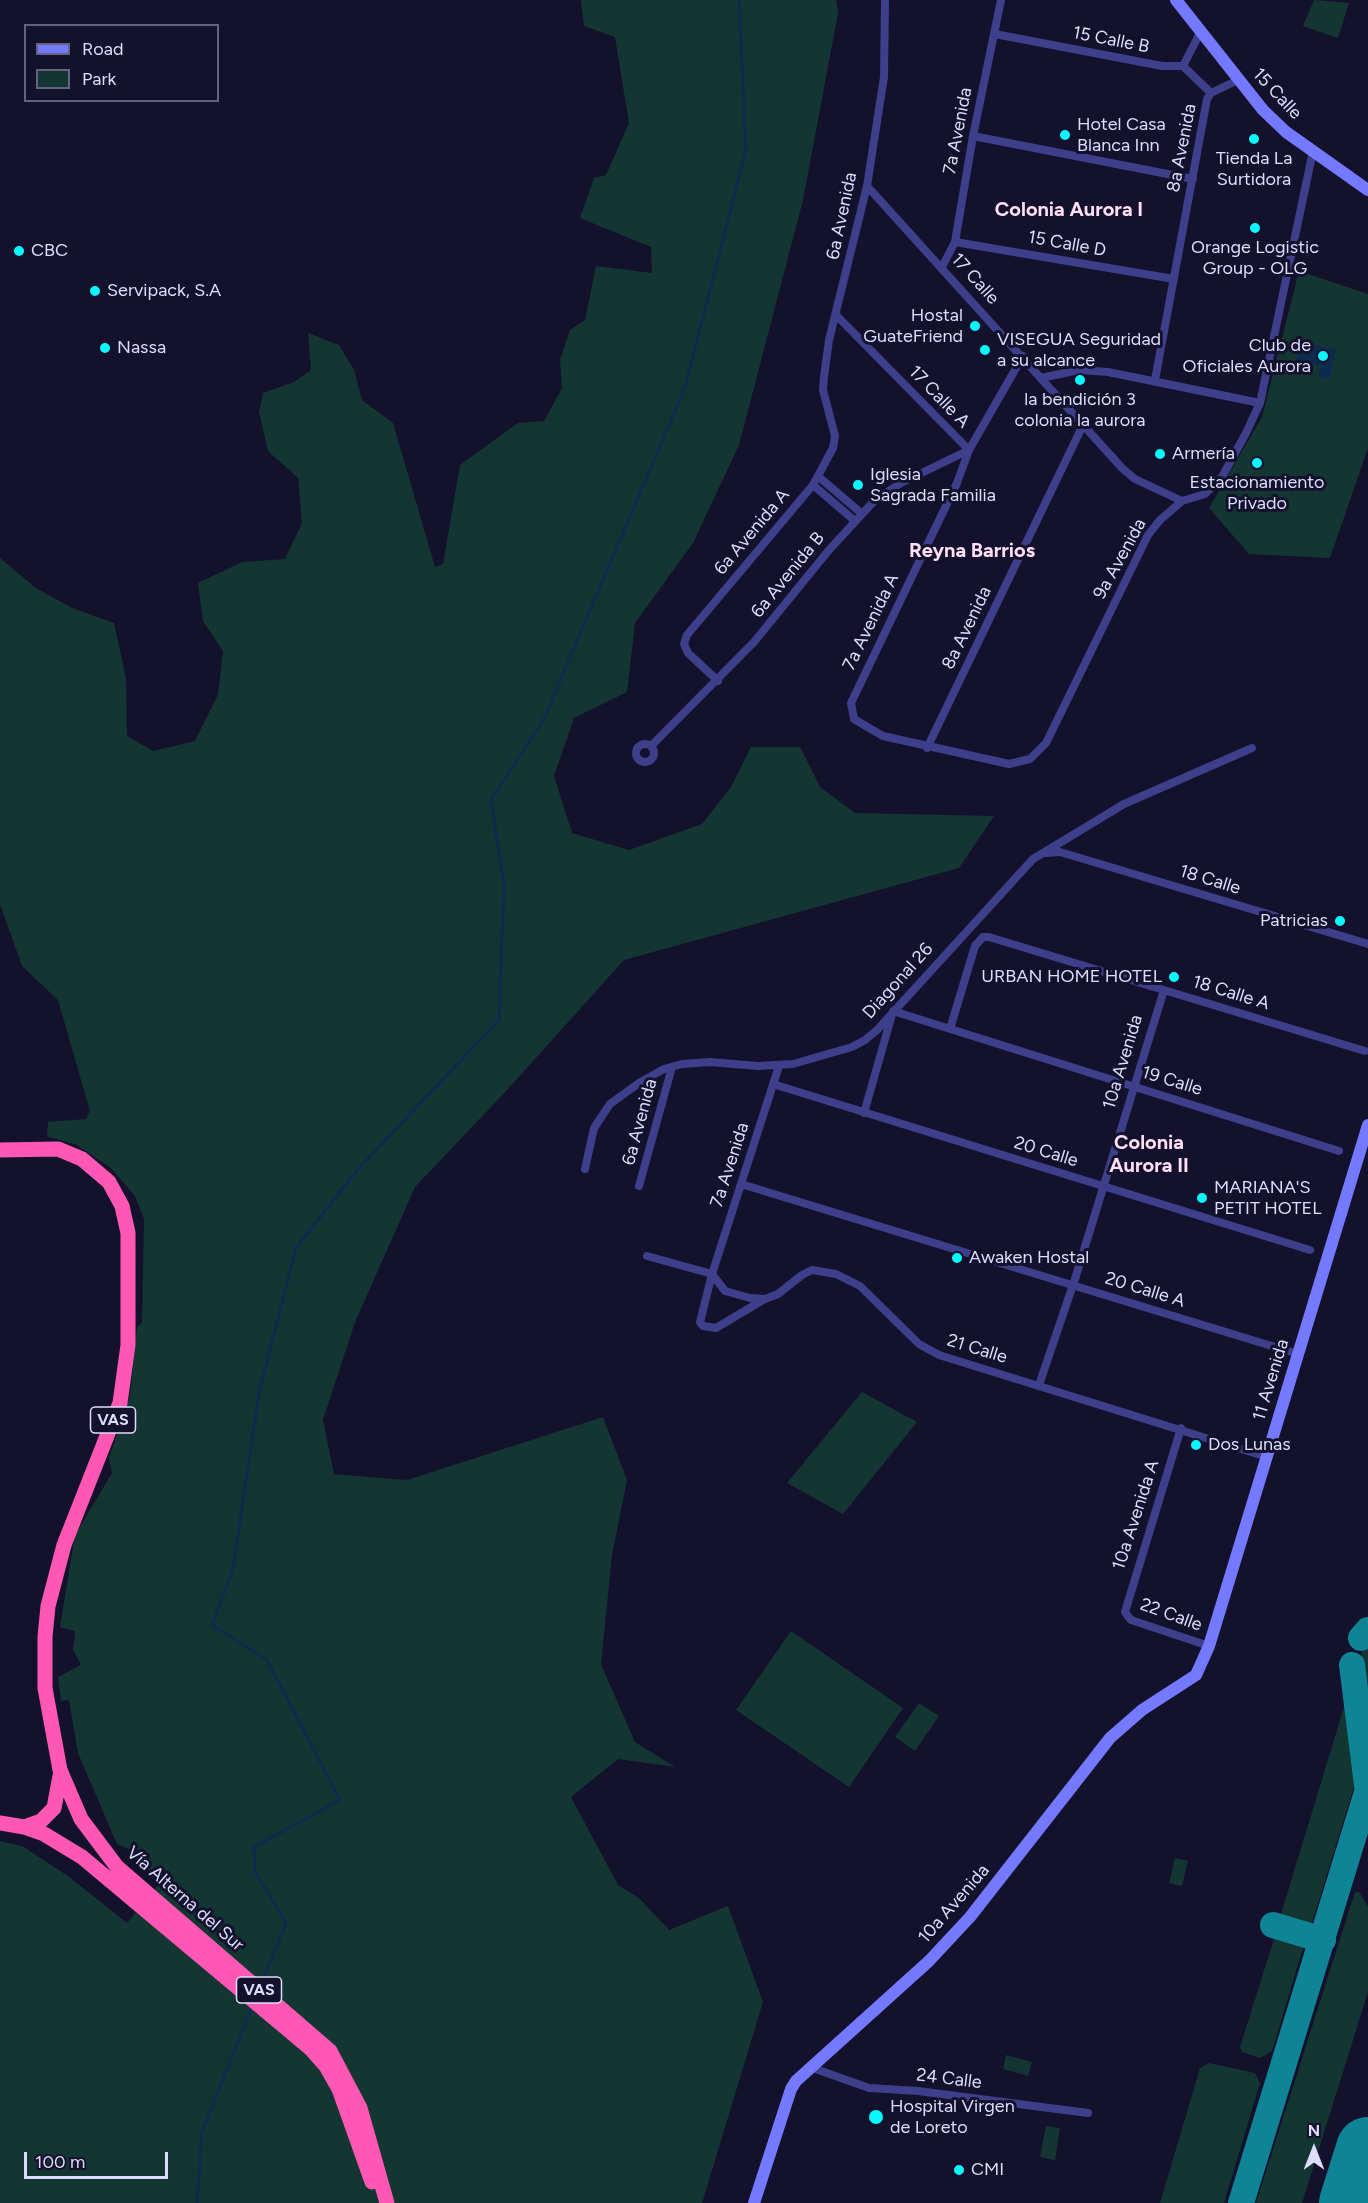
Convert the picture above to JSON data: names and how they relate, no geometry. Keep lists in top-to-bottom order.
{
  "streets": {
    "highway": ["VAS", "Vía Alterna del Sur"],
    "main road": ["15 Calle", "10a Avenida", "11 Avenida"],
    "street": [
      "15 Calle B",
      "7a Avenida",
      "8a Avenida",
      "6a Avenida",
      "15 Calle D",
      "17 Calle",
      "17 Calle A",
      "6a Avenida A",
      "9a Avenida",
      "6a Avenida B",
      "7a Avenida A",
      "18 Calle",
      "Diagonal 26",
      "18 Calle A",
      "19 Calle",
      "20 Calle",
      "20 Calle A",
      "21 Calle",
      "10a Avenida A",
      "22 Calle",
      "24 Calle"
    ]
  },
  "crossings": [
    ["15 Calle B", "7a Avenida"],
    ["15 Calle", "8a Avenida"],
    ["15 Calle", "9a Avenida"],
    ["7a Avenida", "15 Calle D"],
    ["7a Avenida", "17 Calle"],
    ["7a Avenida", "Diagonal 26"],
    ["7a Avenida", "20 Calle"],
    ["7a Avenida", "20 Calle A"],
    ["7a Avenida", "21 Calle"],
    ["8a Avenida", "15 Calle D"],
    ["8a Avenida", "17 Calle"],
    ["8a Avenida", "9a Avenida"],
    ["8a Avenida", "7a Avenida A"],
    ["6a Avenida", "17 Calle"],
    ["6a Avenida", "17 Calle A"],
    ["6a Avenida", "6a Avenida A"],
    ["6a Avenida", "Diagonal 26"],
    ["17 Calle", "9a Avenida"],
    ["17 Calle", "7a Avenida A"],
    ["17 Calle A", "6a Avenida B"],
    ["17 Calle A", "7a Avenida A"],
    ["6a Avenida A", "6a Avenida B"],
    ["9a Avenida", "7a Avenida A"],
    ["6a Avenida B", "7a Avenida A"],
    ["18 Calle", "Diagonal 26"],
    ["Diagonal 26", "19 Calle"],
    ["18 Calle A", "10a Avenida"],
    ["18 Calle A", "19 Calle"],
    ["10a Avenida", "19 Calle"],
    ["10a Avenida", "20 Calle"],
    ["10a Avenida", "20 Calle A"],
    ["10a Avenida", "21 Calle"],
    ["10a Avenida", "11 Avenida"],
    ["10a Avenida", "22 Calle"],
    ["10a Avenida", "24 Calle"],
    ["20 Calle A", "11 Avenida"],
    ["21 Calle", "11 Avenida"],
    ["21 Calle", "10a Avenida A"],
    ["11 Avenida", "22 Calle"],
    ["10a Avenida A", "22 Calle"]
  ],
  "districts": ["Colonia Aurora I", "Reyna Barrios", "Colonia Aurora II"],
  "places": [
    "Hotel Casa Blanca Inn",
    "Tienda La Surtidora",
    "Orange Logistic Group - OLG",
    "CBC",
    "Servipack, S.A",
    "Hostal GuateFriend",
    "Nassa",
    "VISEGUA Seguridad a su alcance",
    "Club de Oficiales Aurora",
    "la bendición 3 colonia la aurora",
    "Armería",
    "Estacionamiento Privado",
    "Iglesia Sagrada Familia",
    "Patricias",
    "URBAN HOME HOTEL",
    "MARIANA'S PETIT HOTEL",
    "Awaken Hostal",
    "Dos Lunas",
    "Hospital Virgen de Loreto",
    "CMI"
  ],
  "legend": ["Road", "Park"],
  "scale_bar": "100 m",
  "north": "top"
}
